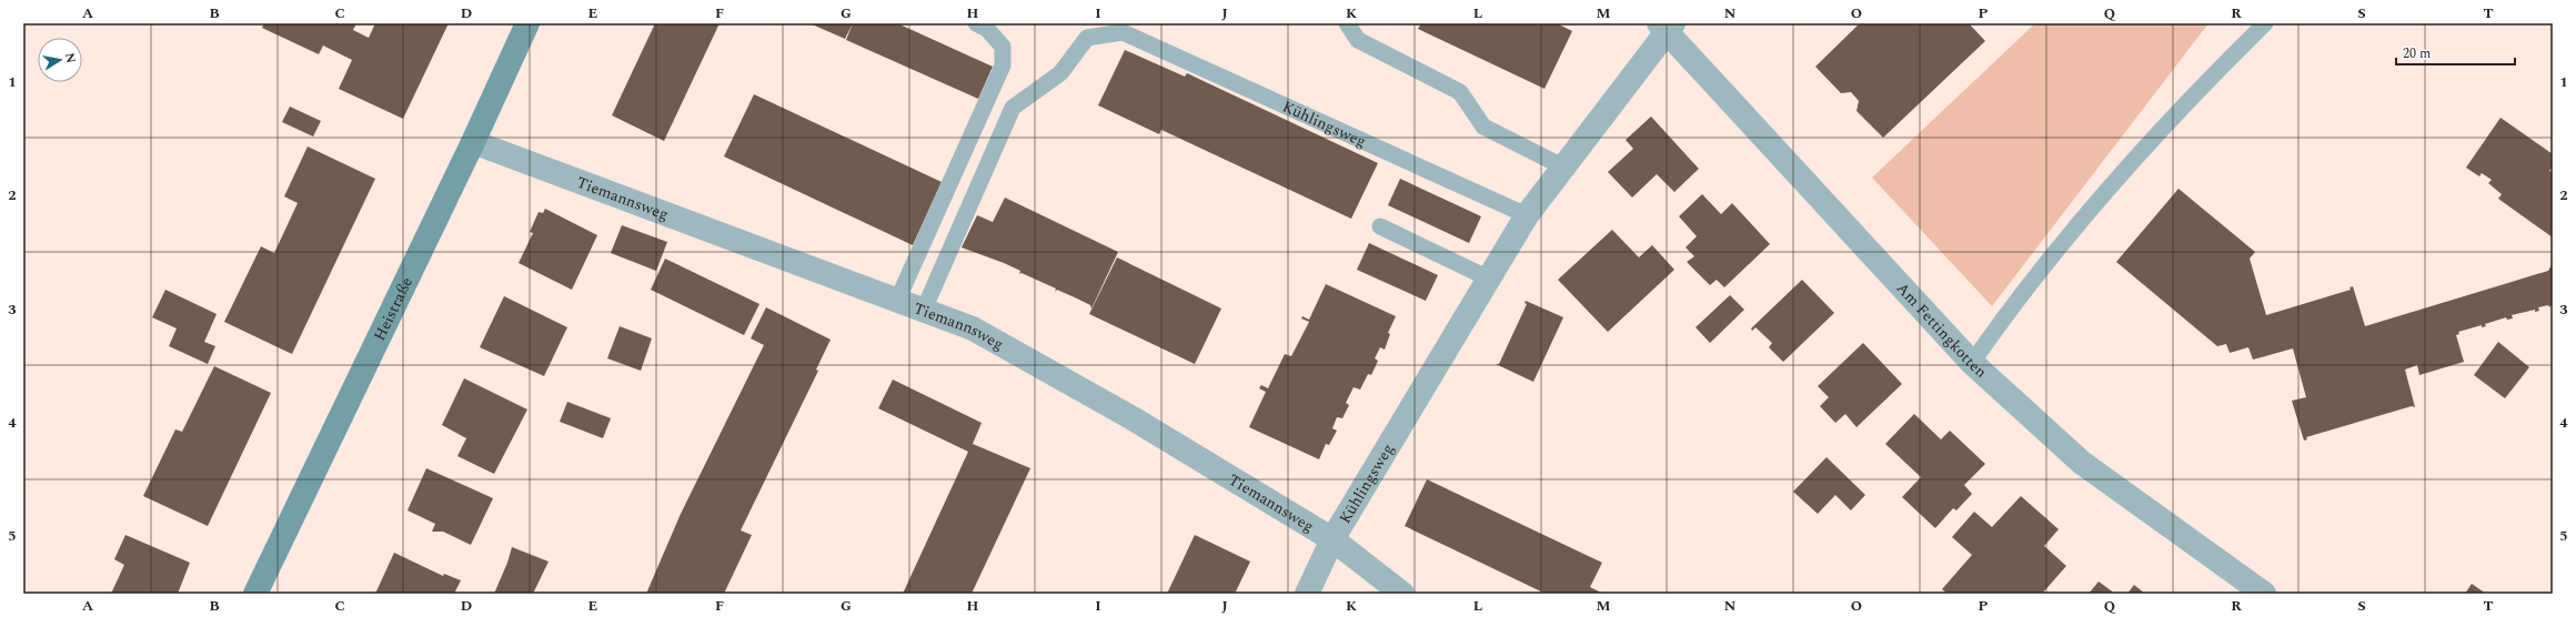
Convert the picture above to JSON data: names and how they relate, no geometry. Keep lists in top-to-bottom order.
{
  "streets": {
    "street": [
      "Kühlingsweg",
      "Tiemannsweg",
      "Heistraße",
      "Am Fettingkotten"
    ]
  },
  "crossings": [
    ["Kühlingsweg", "Tiemannsweg"],
    ["Kühlingsweg", "Am Fettingkotten"],
    ["Tiemannsweg", "Heistraße"]
  ],
  "scale_bar": "20 m",
  "north": "right",
  "grid": {
    "columns": [
      "A",
      "B",
      "C",
      "D",
      "E",
      "F",
      "G",
      "H",
      "I",
      "J",
      "K",
      "L",
      "M",
      "N",
      "O",
      "P",
      "Q",
      "R",
      "S",
      "T"
    ],
    "rows": [
      "1",
      "2",
      "3",
      "4",
      "5"
    ]
  }
}
